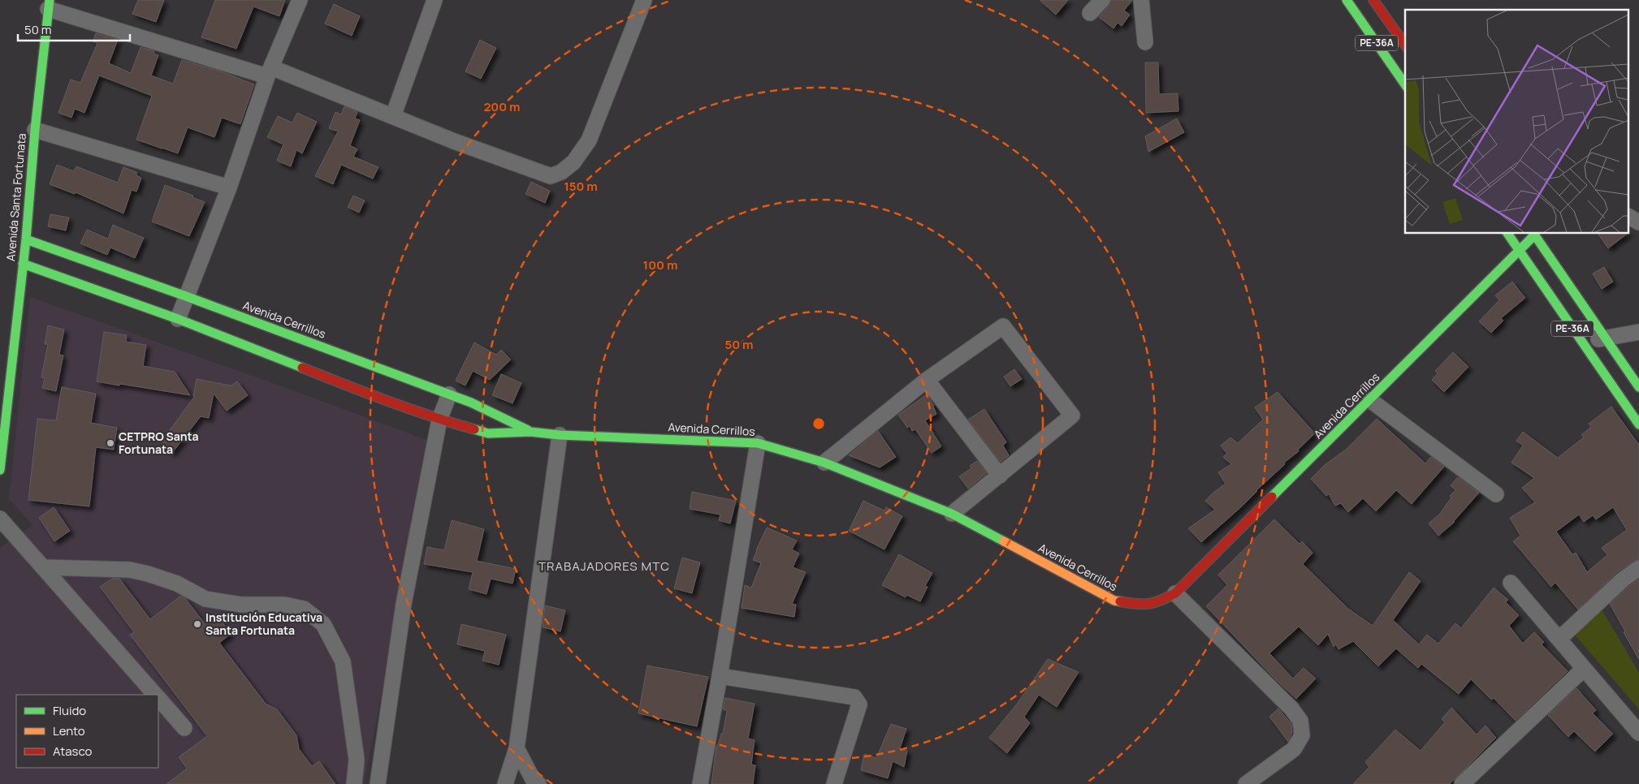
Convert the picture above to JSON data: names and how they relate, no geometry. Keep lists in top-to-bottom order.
{
  "streets": {
    "main road": ["PE-36A", "Avenida Santa Fortunata", "Avenida Cerrillos"]
  },
  "crossings": [
    ["PE-36A", "Avenida Cerrillos"],
    ["Avenida Santa Fortunata", "Avenida Cerrillos"]
  ],
  "districts": ["TRABAJADORES MTC"],
  "places": ["CETPRO Santa Fortunata", "Institución Educativa Santa Fortunata"],
  "legend": ["Fluido", "Lento", "Atasco"],
  "scale_bar": "50 m",
  "rings": [
    "200 m",
    "150 m",
    "100 m",
    "50 m"
  ]
}
